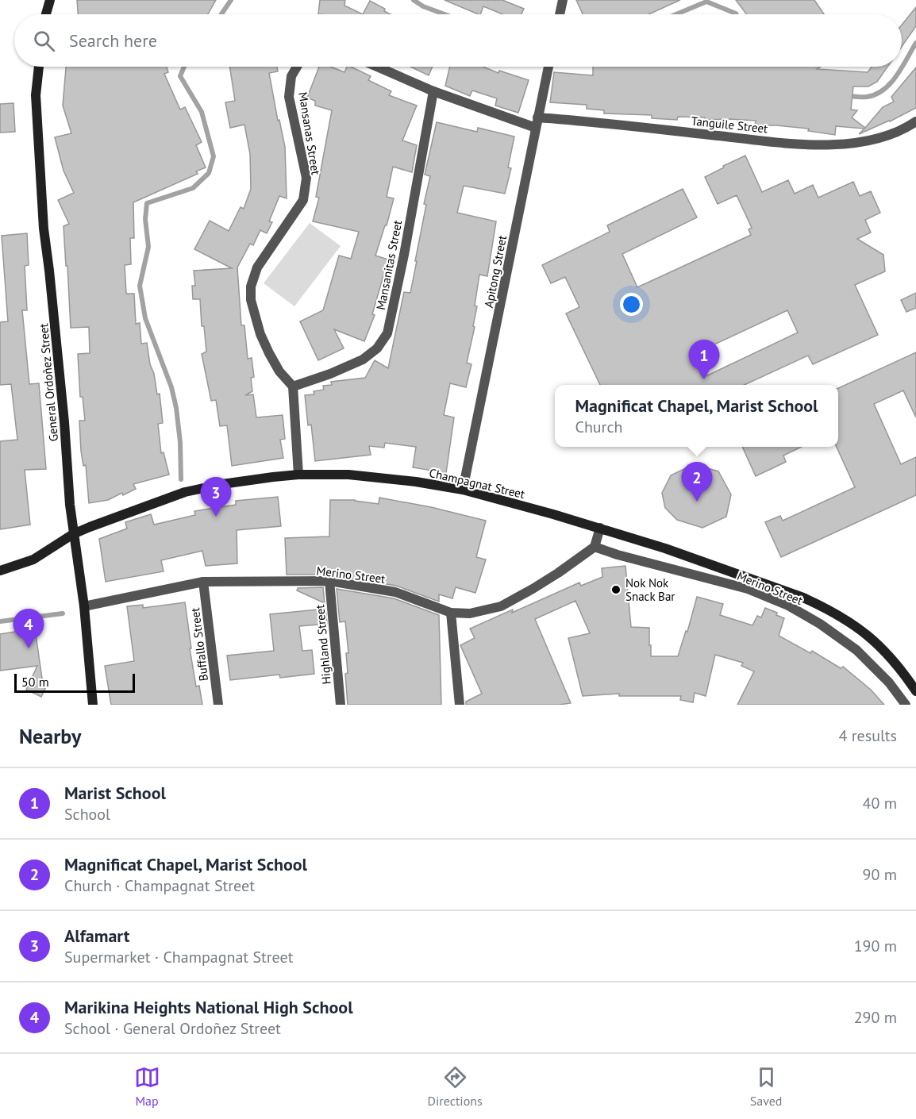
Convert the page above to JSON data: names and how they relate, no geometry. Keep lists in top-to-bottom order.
{
  "streets": {
    "street": [
      "Tanguile Street",
      "Mansanas Street",
      "Mansanitas Street",
      "Apitong Street",
      "General Ordoñez Street",
      "Champagnat Street",
      "Merino Street",
      "Buffallo Street",
      "Highland Street"
    ]
  },
  "crossings": [
    ["Tanguile Street", "Apitong Street"],
    ["Mansanas Street", "Mansanitas Street"],
    ["Apitong Street", "Champagnat Street"],
    ["General Ordoñez Street", "Champagnat Street"],
    ["General Ordoñez Street", "Merino Street"],
    ["Merino Street", "Buffallo Street"],
    ["Merino Street", "Highland Street"]
  ],
  "places": ["Nok Nok Snack Bar"],
  "scale_bar": "50 m",
  "page": {
    "search": "Search here",
    "pins": [
      "1",
      "2",
      "3",
      "4"
    ],
    "popup": ["Magnificat Chapel, Marist School", "Church"],
    "scale": "50 m",
    "heading": ["Nearby", "4 results"],
    "list": [
      {
        "mark": "1",
        "name": "Marist School",
        "note": "School",
        "value": "40 m"
      },
      {
        "mark": "2",
        "name": "Magnificat Chapel, Marist School",
        "note": "Church · Champagnat Street",
        "value": "90 m"
      },
      {
        "mark": "3",
        "name": "Alfamart",
        "note": "Supermarket · Champagnat Street",
        "value": "190 m"
      },
      {
        "mark": "4",
        "name": "Marikina Heights National High School",
        "note": "School · General Ordoñez Street",
        "value": "290 m"
      }
    ],
    "nav": ["Map", "Directions", "Saved"]
  }
}
